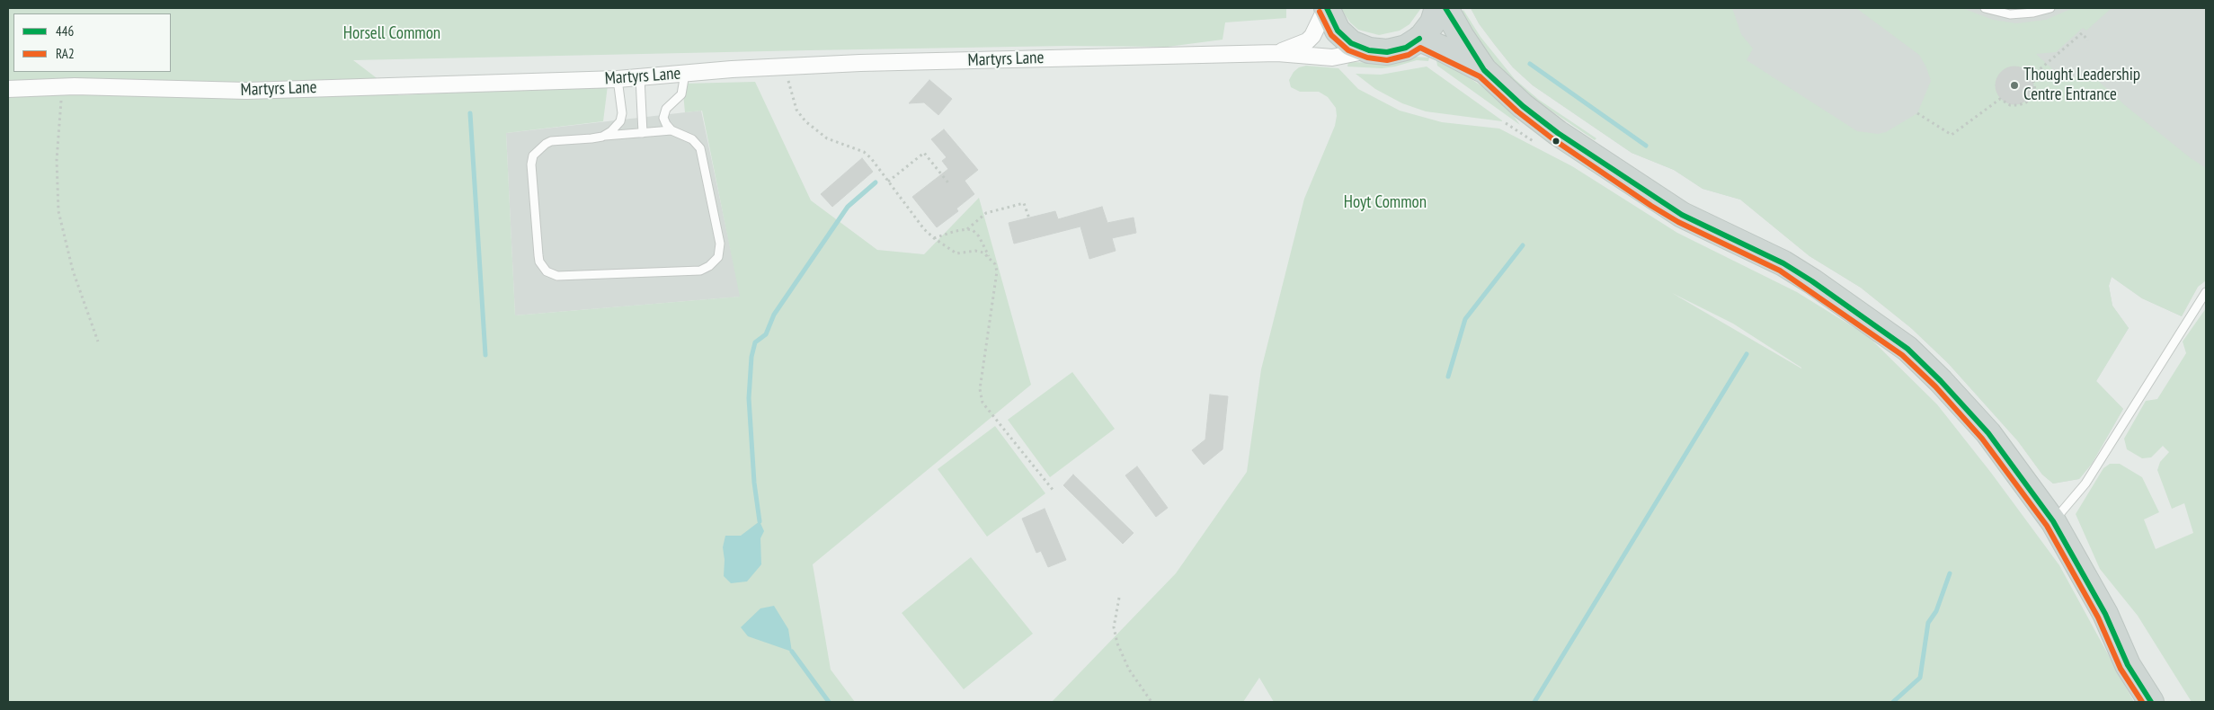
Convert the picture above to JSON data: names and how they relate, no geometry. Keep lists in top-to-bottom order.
{
  "streets": {
    "street": ["Martyrs Lane"]
  },
  "parks": ["Horsell Common", "Hoyt Common"],
  "places": ["Thought Leadership Centre Entrance"],
  "lines": ["transit line 446", "transit line RA2"],
  "legend": ["446", "RA2"]
}
